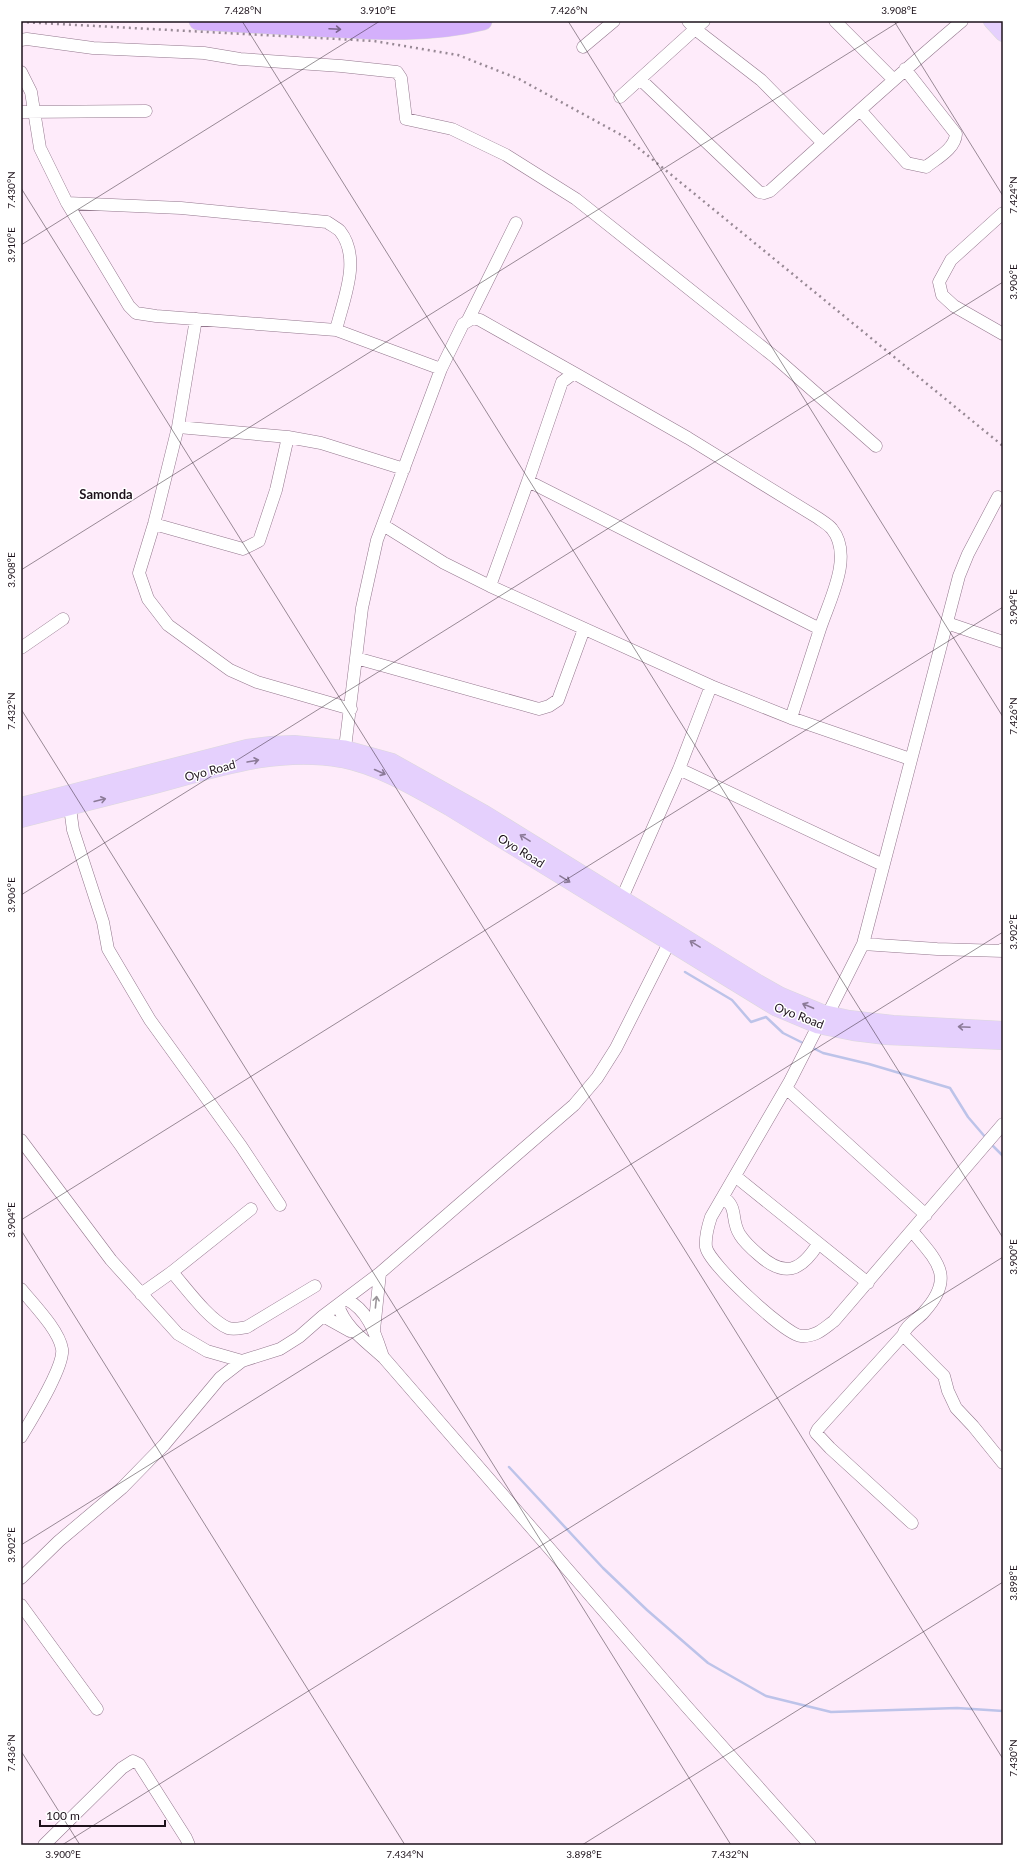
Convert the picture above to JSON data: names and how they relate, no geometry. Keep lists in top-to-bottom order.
{
  "streets": {
    "main road": ["Oyo Road"]
  },
  "districts": ["Samonda"],
  "scale_bar": "100 m",
  "coordinates": [
    "7.428°N",
    "3.910°E",
    "7.426°N",
    "3.908°E",
    "7.430°N",
    "7.424°N",
    "3.906°E",
    "3.904°E",
    "7.432°N",
    "3.902°E",
    "3.900°E",
    "3.898°E",
    "7.436°N",
    "7.434°N"
  ]
}
